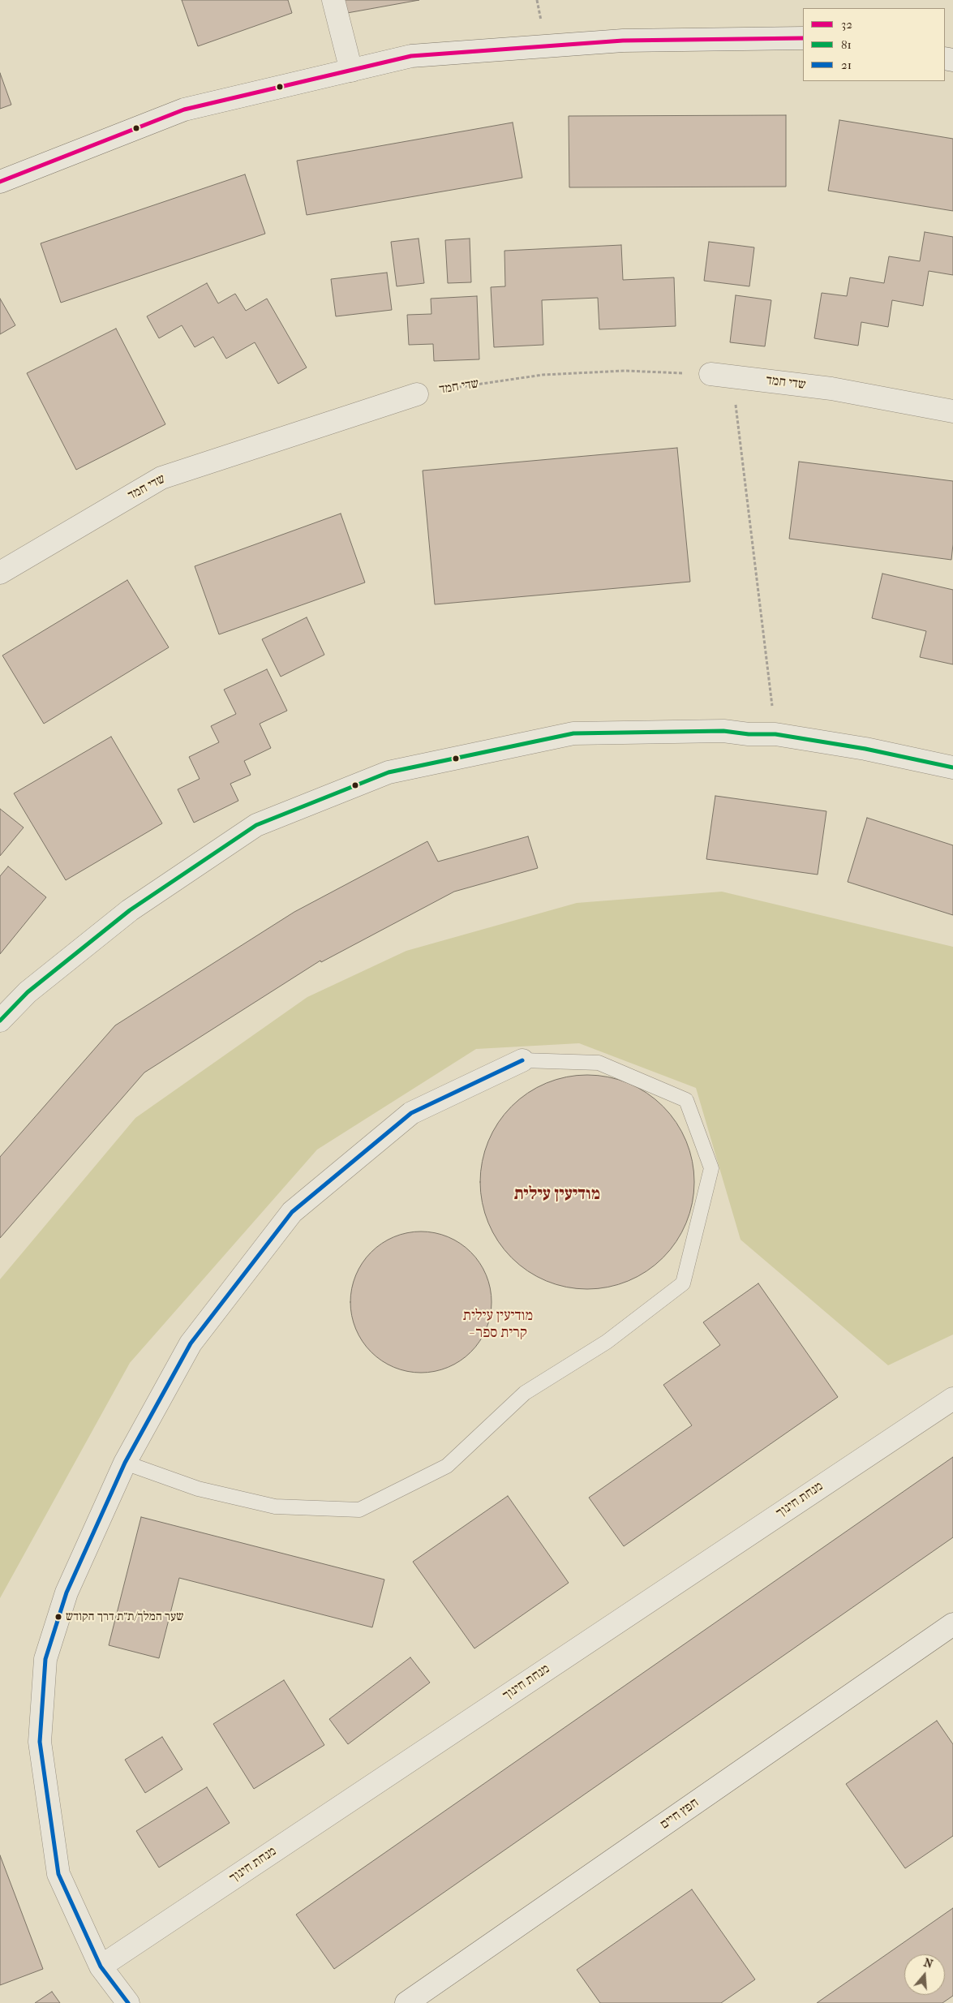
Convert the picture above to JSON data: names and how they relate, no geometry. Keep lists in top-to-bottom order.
{
  "streets": {
    "street": ["שדי חמד", "מנחת חינוך", "חפץ חיים"]
  },
  "districts": ["מודיעין עילית", "מודיעין עילית - קרית ספר"],
  "places": ["שער המלך/ת״ת דרך הקודש"],
  "lines": ["transit line 32", "transit line 81", "transit line 21"],
  "legend": ["32", "81", "21"],
  "north": "top"
}
